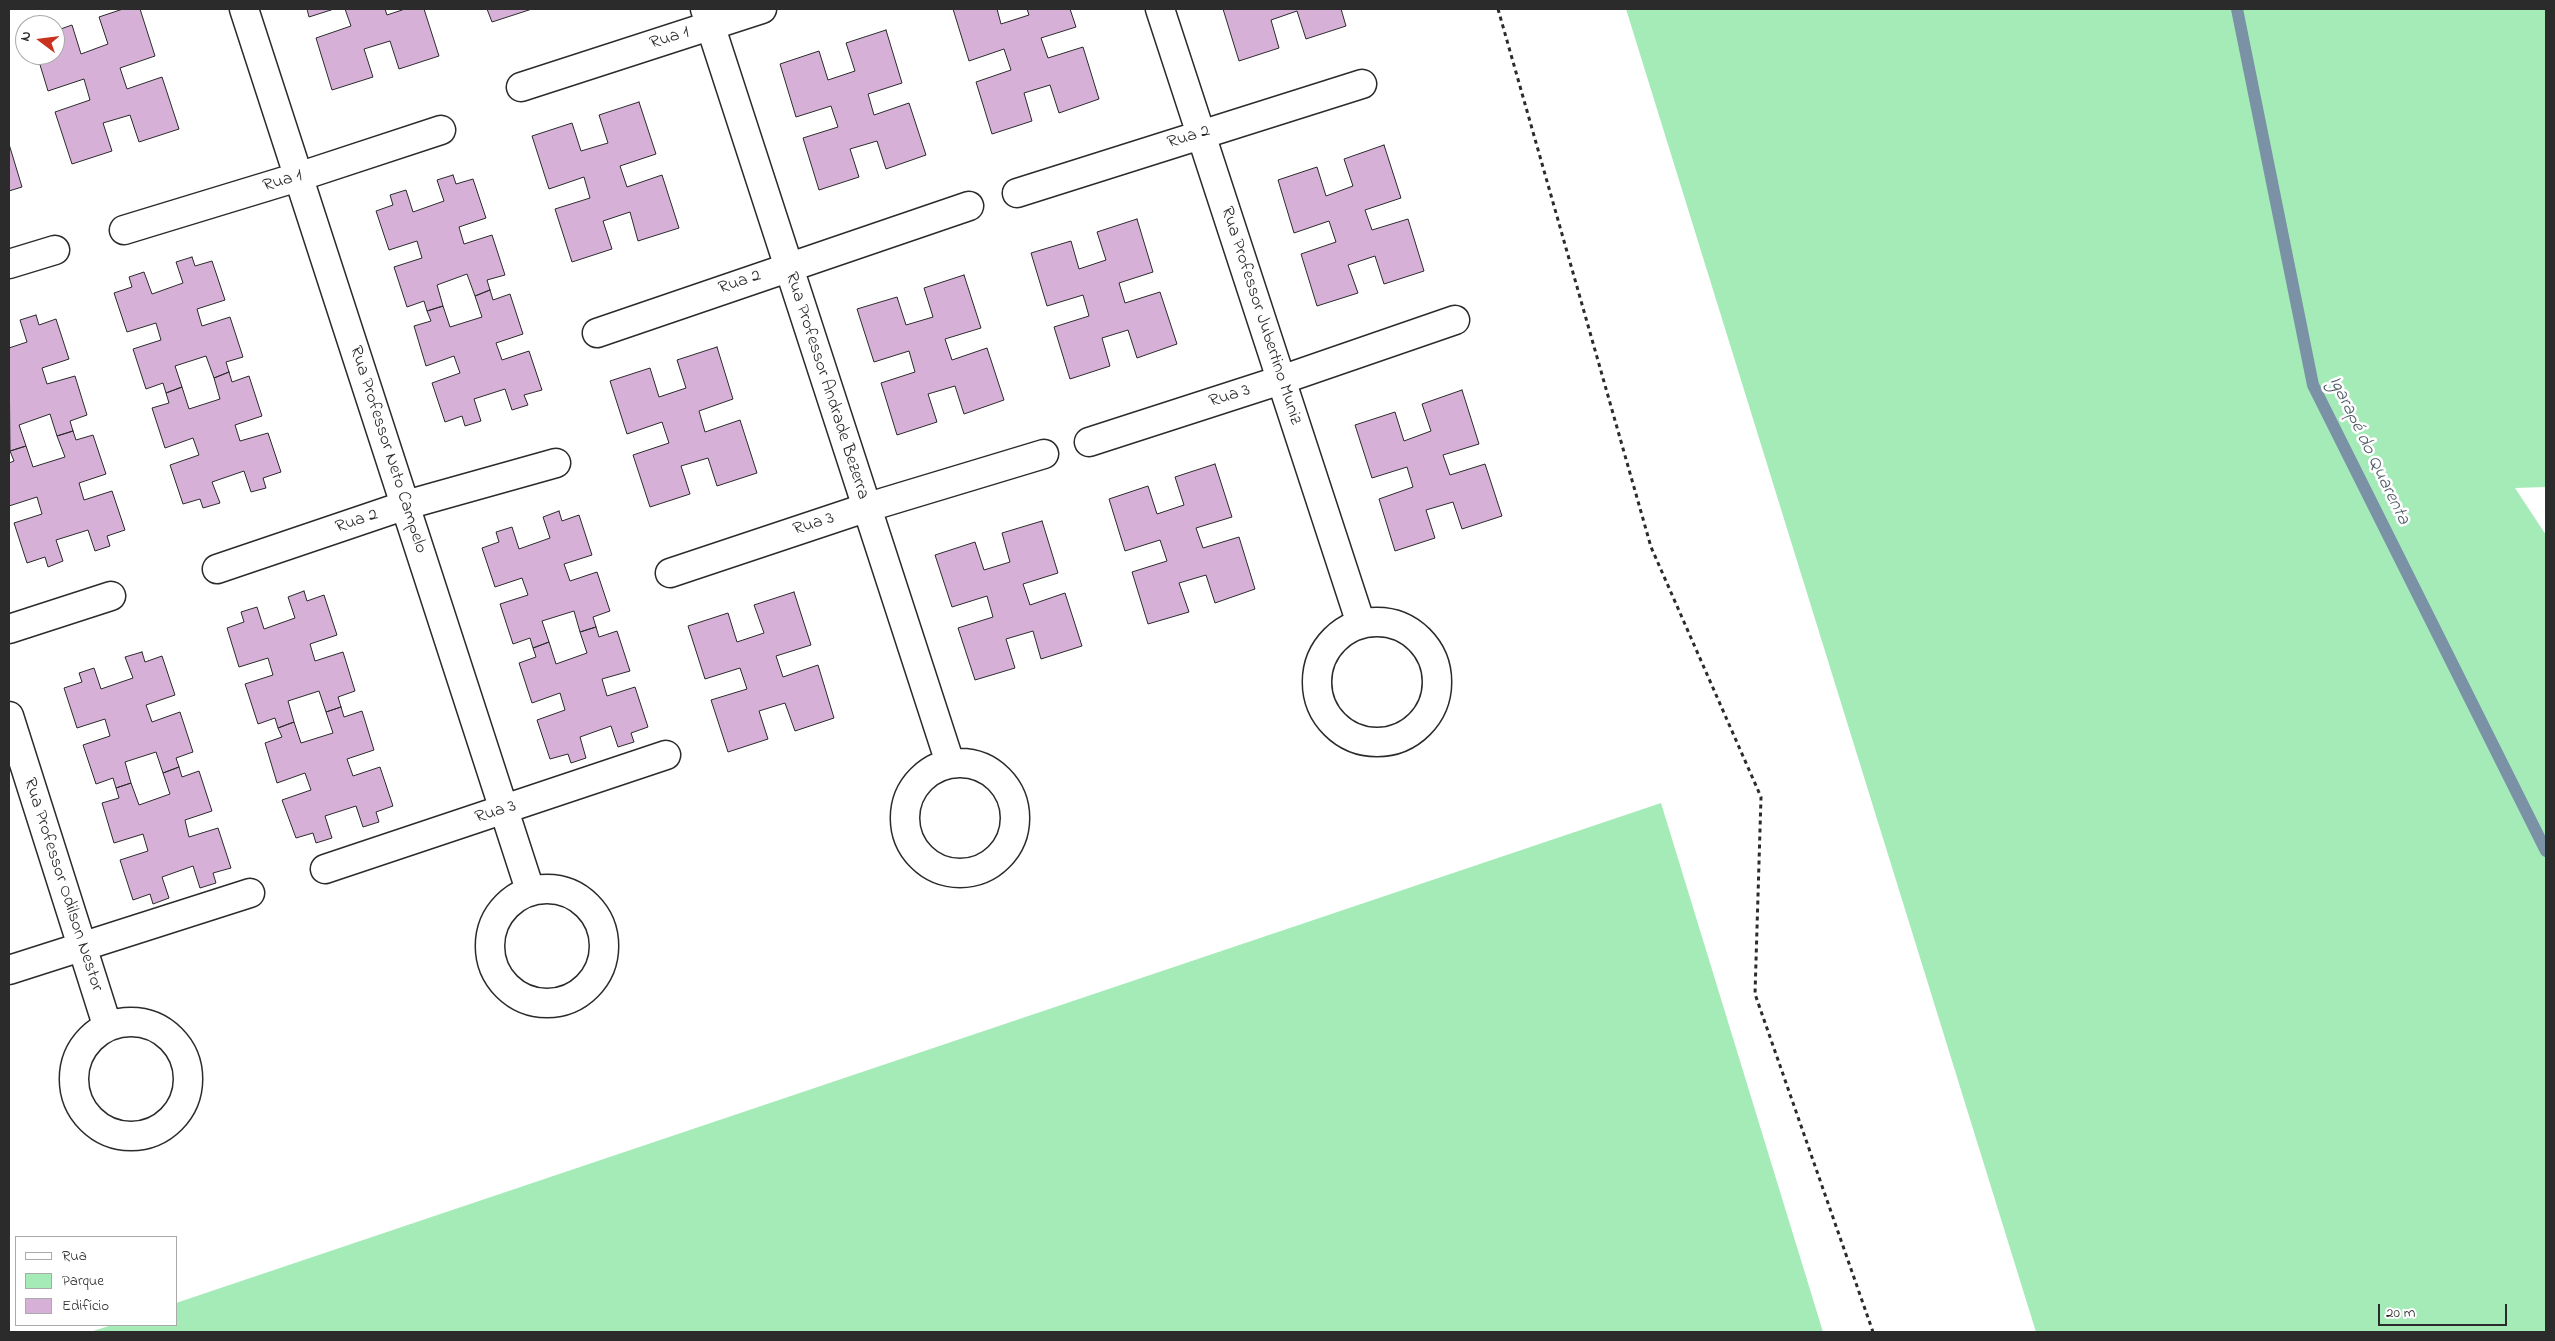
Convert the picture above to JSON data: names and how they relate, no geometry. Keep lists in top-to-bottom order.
{
  "streets": {
    "street": [
      "Rua 1",
      "Rua 2",
      "Rua Professor Jubertino Muniz",
      "Rua Professor Andrade Bezerra",
      "Rua 3",
      "Rua Professor Neto Campelo",
      "Rua Professor Odilson Nestor"
    ]
  },
  "crossings": [
    ["Rua 1", "Rua Professor Andrade Bezerra"],
    ["Rua 1", "Rua Professor Neto Campelo"],
    ["Rua 2", "Rua Professor Jubertino Muniz"],
    ["Rua 2", "Rua Professor Andrade Bezerra"],
    ["Rua 2", "Rua Professor Neto Campelo"],
    ["Rua Professor Jubertino Muniz", "Rua 3"],
    ["Rua Professor Andrade Bezerra", "Rua 3"],
    ["Rua 3", "Rua Professor Neto Campelo"]
  ],
  "water": ["Igarapé do Quarenta"],
  "legend": ["Rua", "Parque", "Edifício"],
  "scale_bar": "20 m",
  "north": "left"
}
